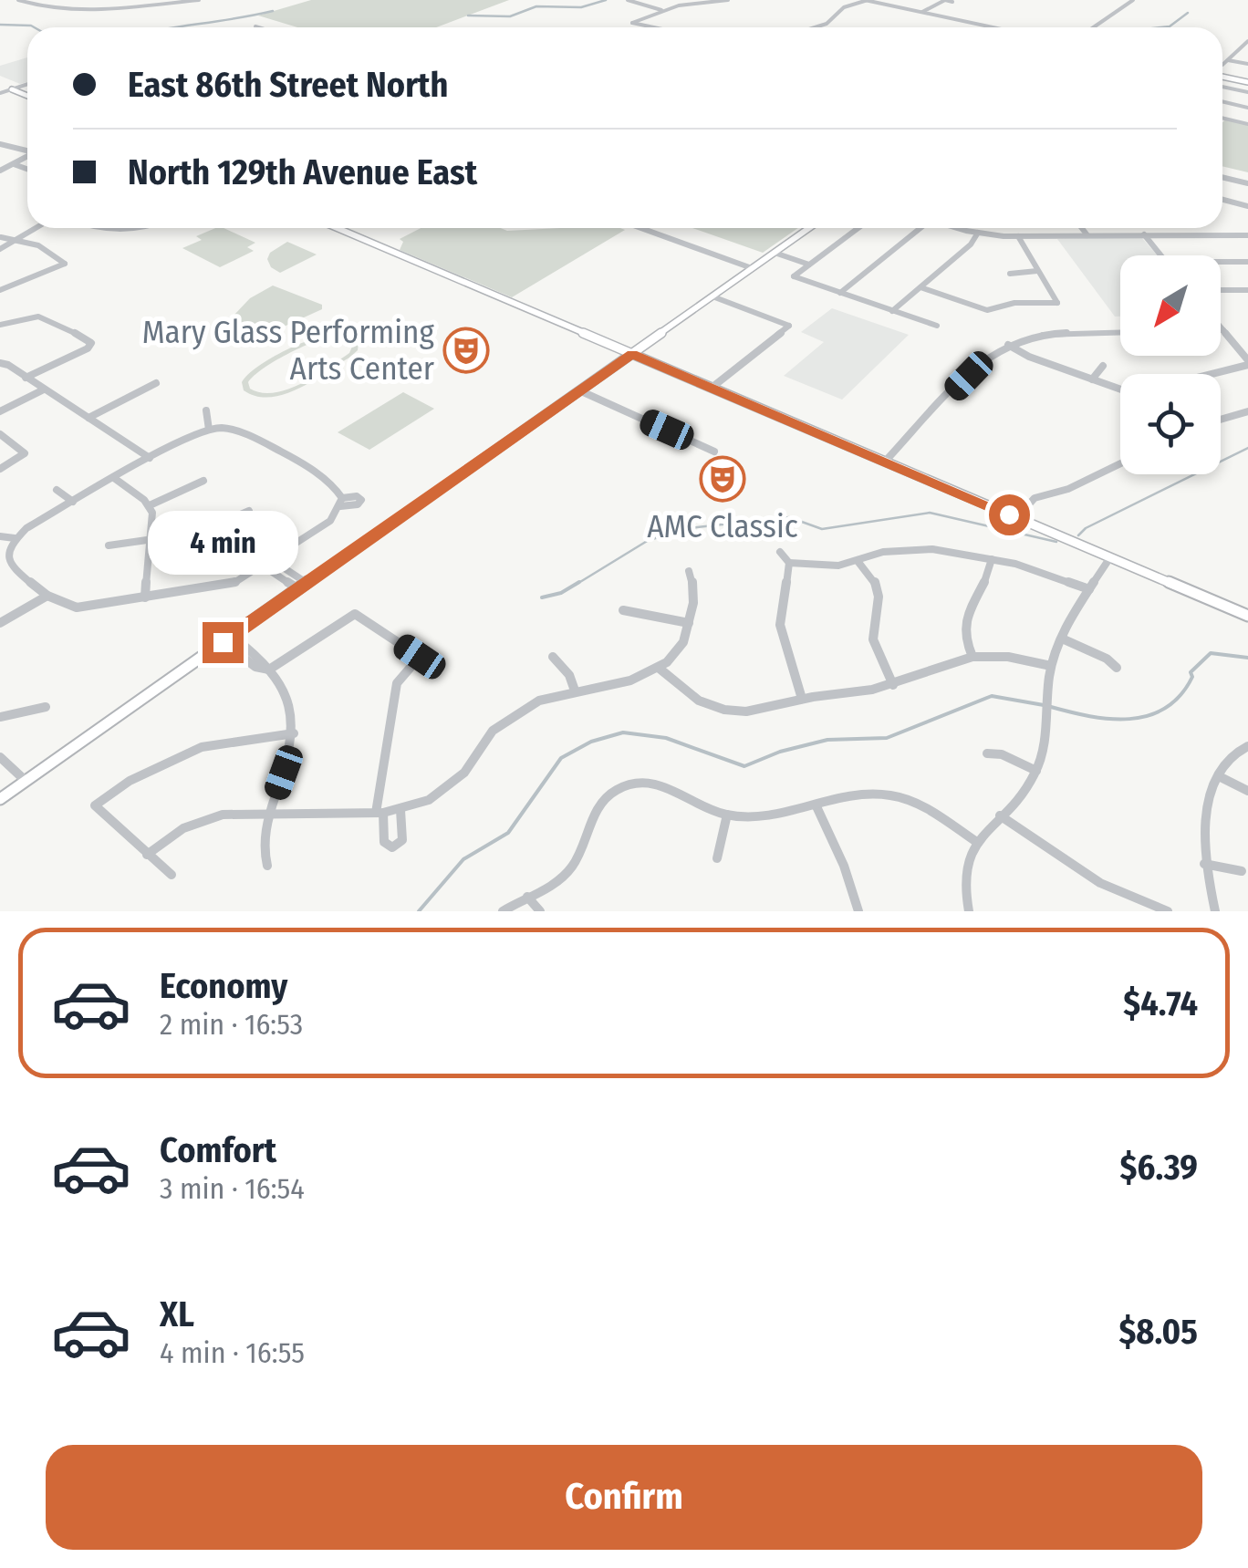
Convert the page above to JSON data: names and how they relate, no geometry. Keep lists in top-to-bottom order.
{
  "places": {
    "theatre": ["Mary Glass Performing Arts Center", "AMC Classic"]
  },
  "north": "bottom left",
  "page": {
    "banner": ["East 86th Street North", "North 129th Avenue East"],
    "bubble": "4 min",
    "list": [
      {
        "name": "Economy",
        "note": "2 min · 16:53",
        "value": "$4.74"
      },
      {
        "name": "Comfort",
        "note": "3 min · 16:54",
        "value": "$6.39"
      },
      {
        "name": "XL",
        "note": "4 min · 16:55",
        "value": "$8.05"
      }
    ],
    "buttons": "Confirm"
  }
}
